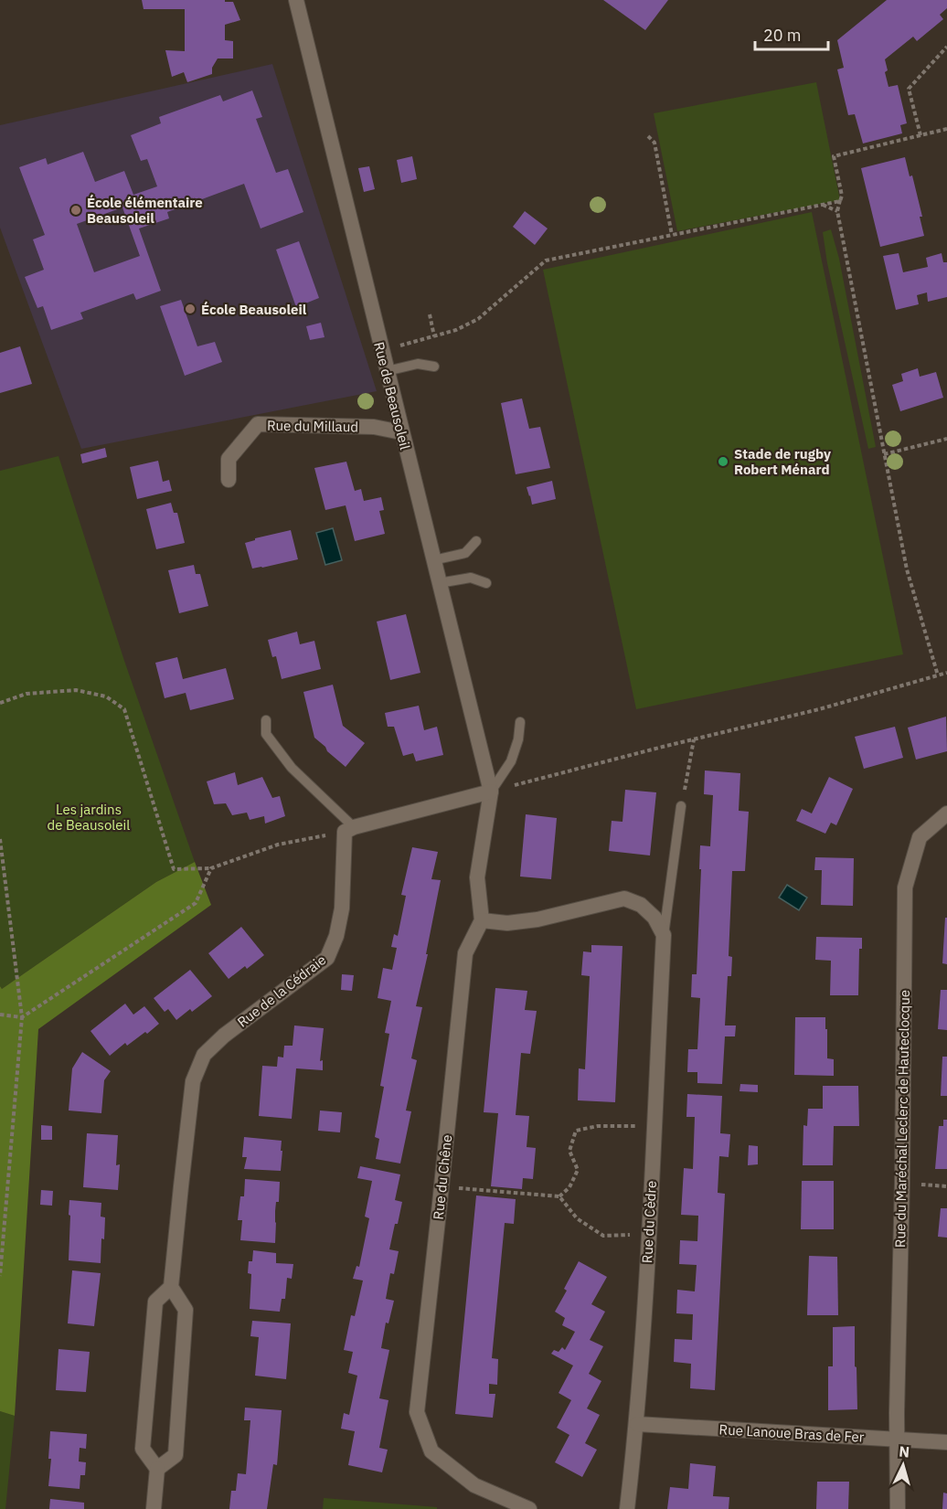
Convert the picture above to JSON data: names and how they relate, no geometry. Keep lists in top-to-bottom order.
{
  "streets": {
    "street": [
      "Rue de Beausoleil",
      "Rue du Millaud",
      "Rue de la Cédraie",
      "Rue du Maréchal Leclerc de Hauteclocque",
      "Rue du Chêne",
      "Rue du Cèdre",
      "Rue Lanoue Bras de Fer"
    ]
  },
  "crossings": [
    ["Rue de Beausoleil", "Rue du Millaud"],
    ["Rue du Maréchal Leclerc de Hauteclocque", "Rue Lanoue Bras de Fer"],
    ["Rue du Cèdre", "Rue Lanoue Bras de Fer"]
  ],
  "parks": ["Les jardins de Beausoleil"],
  "places": ["École élémentaire Beausoleil", "École Beausoleil", "Stade de rugby Robert Ménard"],
  "scale_bar": "20 m",
  "north": "top"
}
